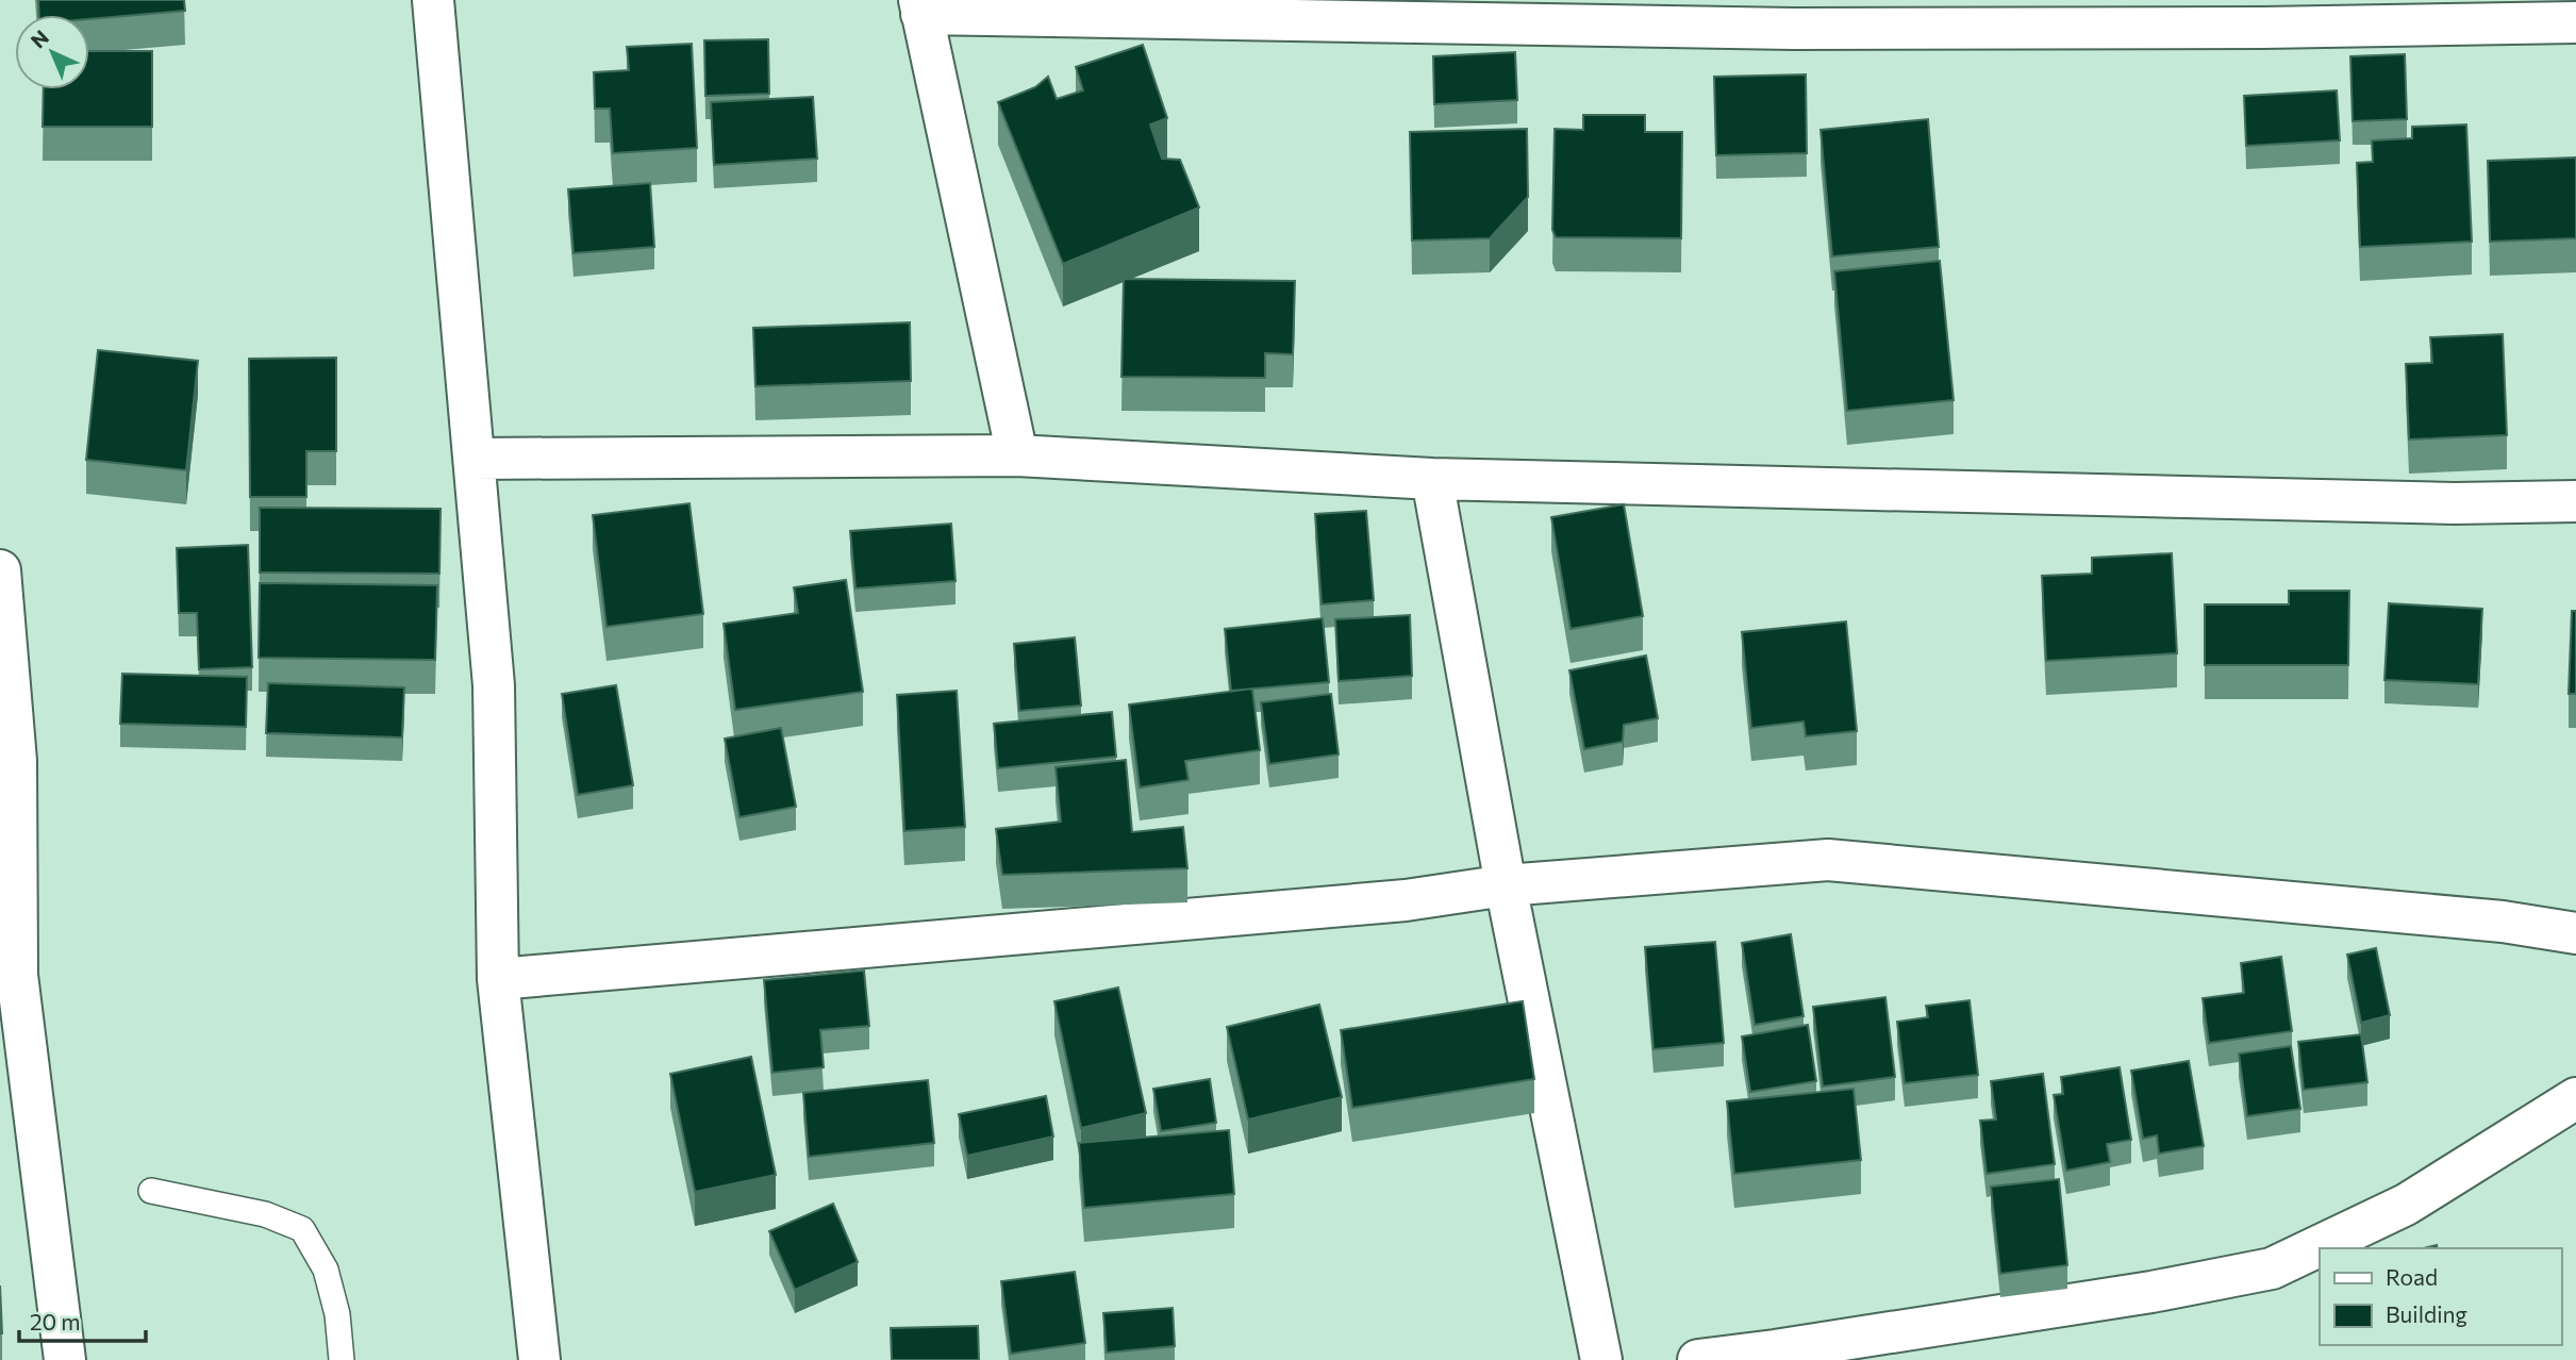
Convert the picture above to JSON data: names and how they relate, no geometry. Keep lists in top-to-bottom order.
{
  "legend": ["Road", "Building"],
  "scale_bar": "20 m",
  "north": "top left"
}
